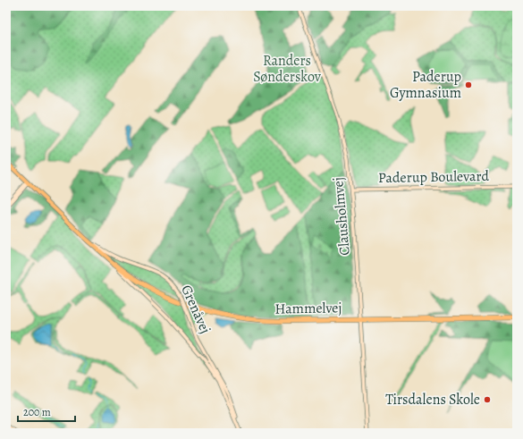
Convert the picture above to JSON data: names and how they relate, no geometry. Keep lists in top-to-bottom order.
{
  "streets": {
    "highway": ["Hammelvej"],
    "main road": ["Grenåvej"],
    "street": ["Paderup Boulevard", "Clausholmvej"]
  },
  "crossings": [
    ["Paderup Boulevard", "Clausholmvej"],
    ["Clausholmvej", "Hammelvej"],
    ["Hammelvej", "Grenåvej"]
  ],
  "parks": ["Randers Sønderskov"],
  "places": ["Paderup Gymnasium", "Tirsdalens Skole"],
  "scale_bar": "200 m"
}
